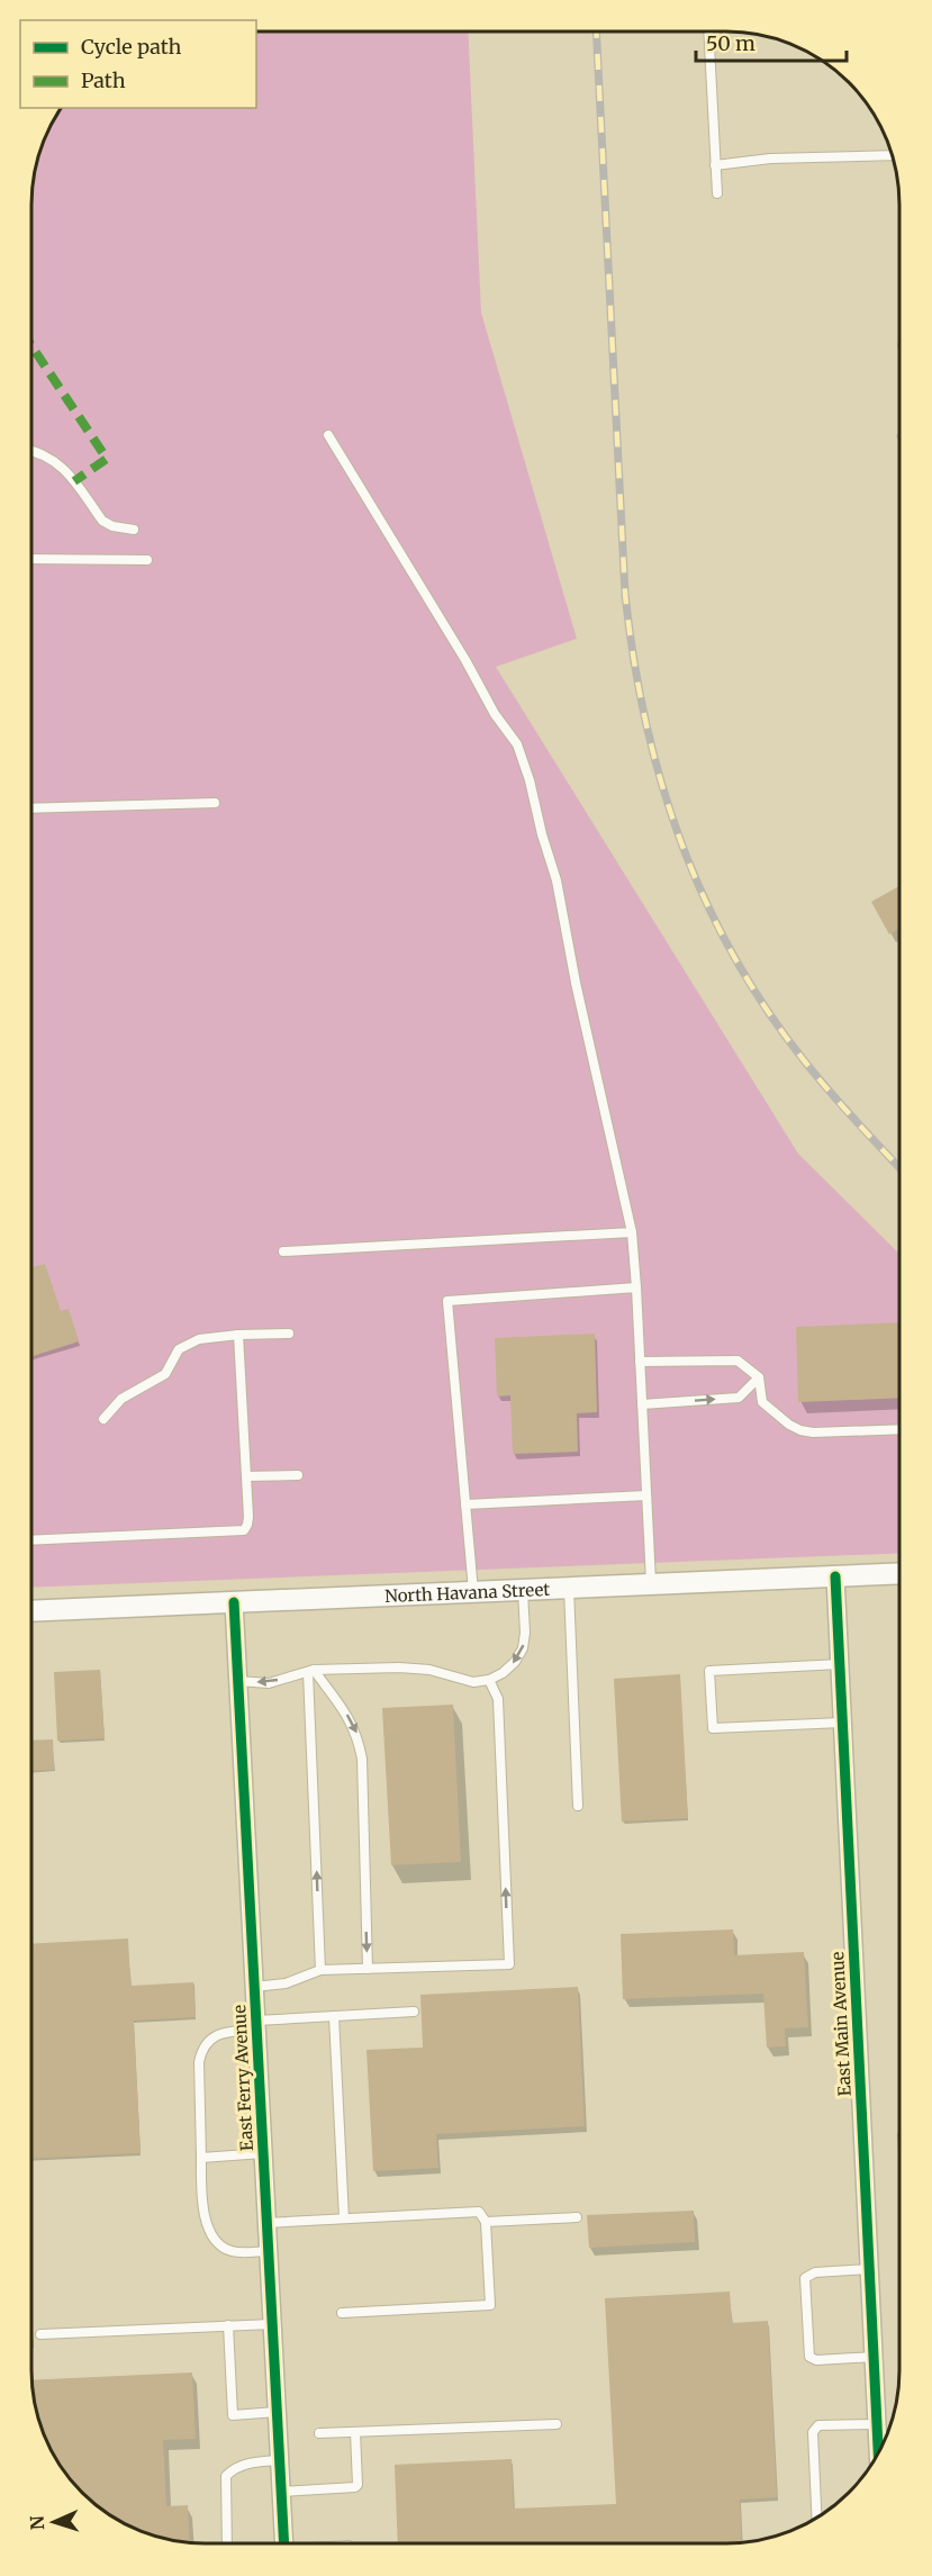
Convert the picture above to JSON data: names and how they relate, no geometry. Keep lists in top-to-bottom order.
{
  "streets": {
    "street": ["North Havana Street", "East Main Avenue", "East Ferry Avenue"]
  },
  "crossings": [
    ["North Havana Street", "East Main Avenue"],
    ["North Havana Street", "East Ferry Avenue"]
  ],
  "legend": ["Cycle path", "Path"],
  "scale_bar": "50 m",
  "north": "left"
}
